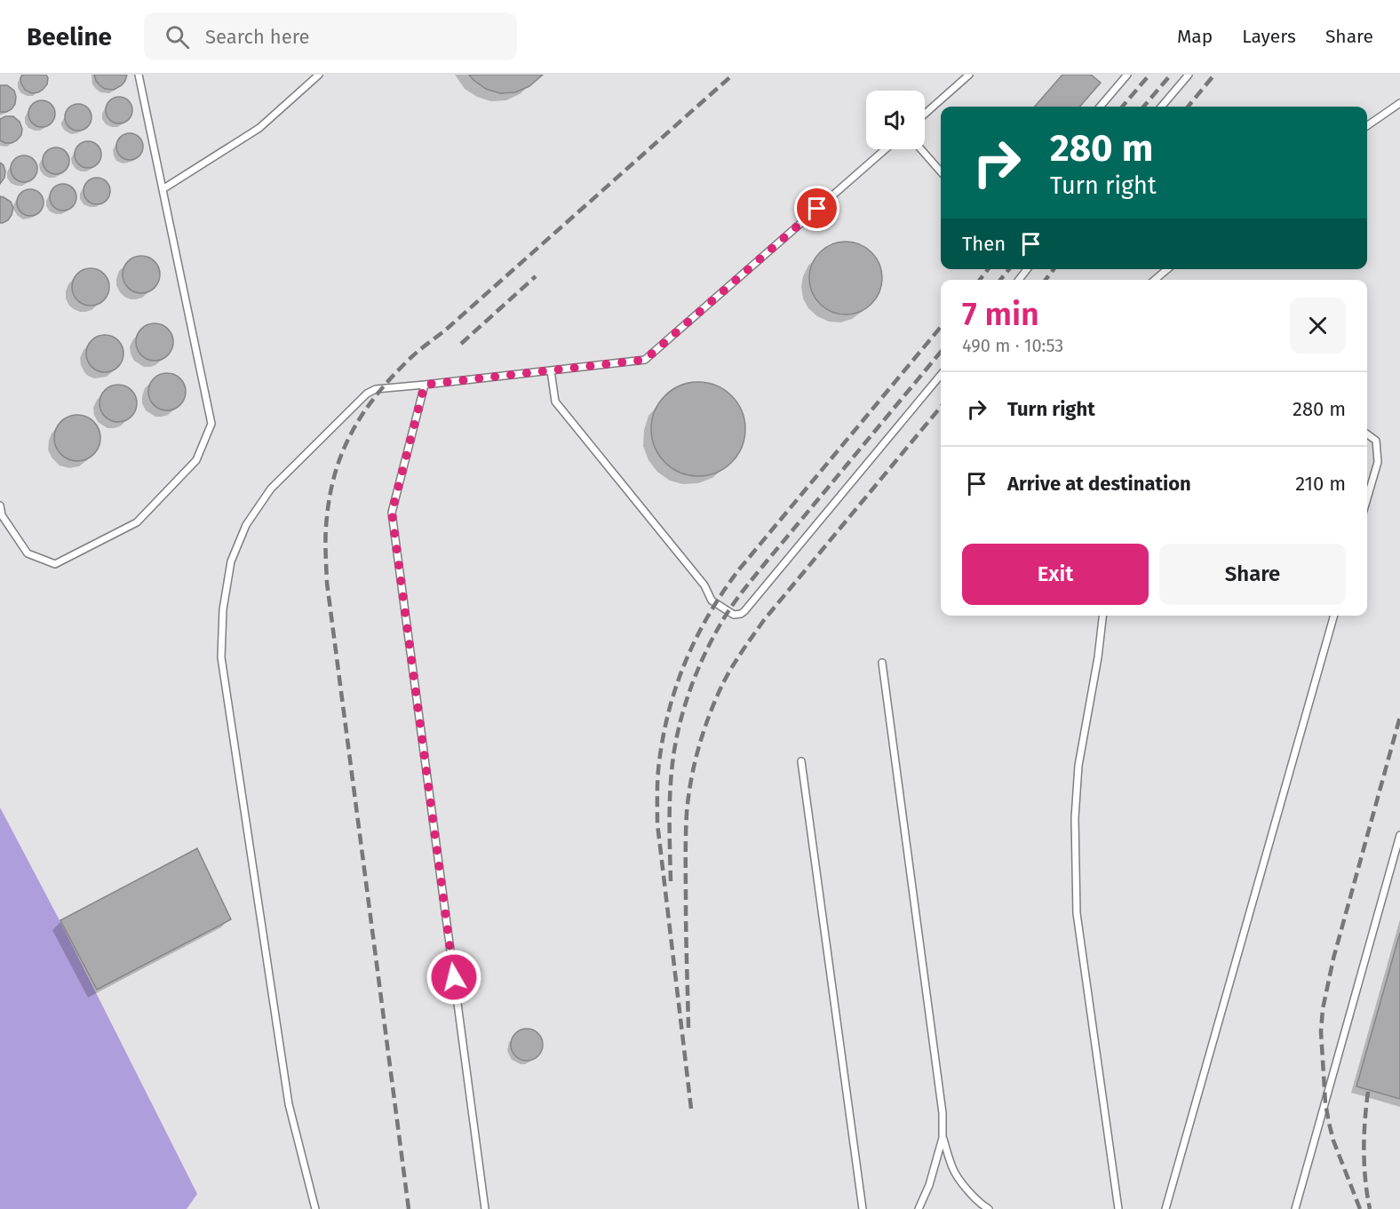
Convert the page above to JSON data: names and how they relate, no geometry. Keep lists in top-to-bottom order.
{
  "page": {
    "header": "Beeline",
    "search": "Search here",
    "nav": ["Map", "Layers", "Share"],
    "turn": ["280 m", "Turn right"],
    "then": "Then",
    "heading": ["7 min", "490 m · 10:53"],
    "list": [
      {
        "name": "Turn right",
        "value": "280 m"
      },
      {
        "name": "Arrive at destination",
        "value": "210 m"
      }
    ],
    "buttons": ["Exit", "Share"]
  }
}
